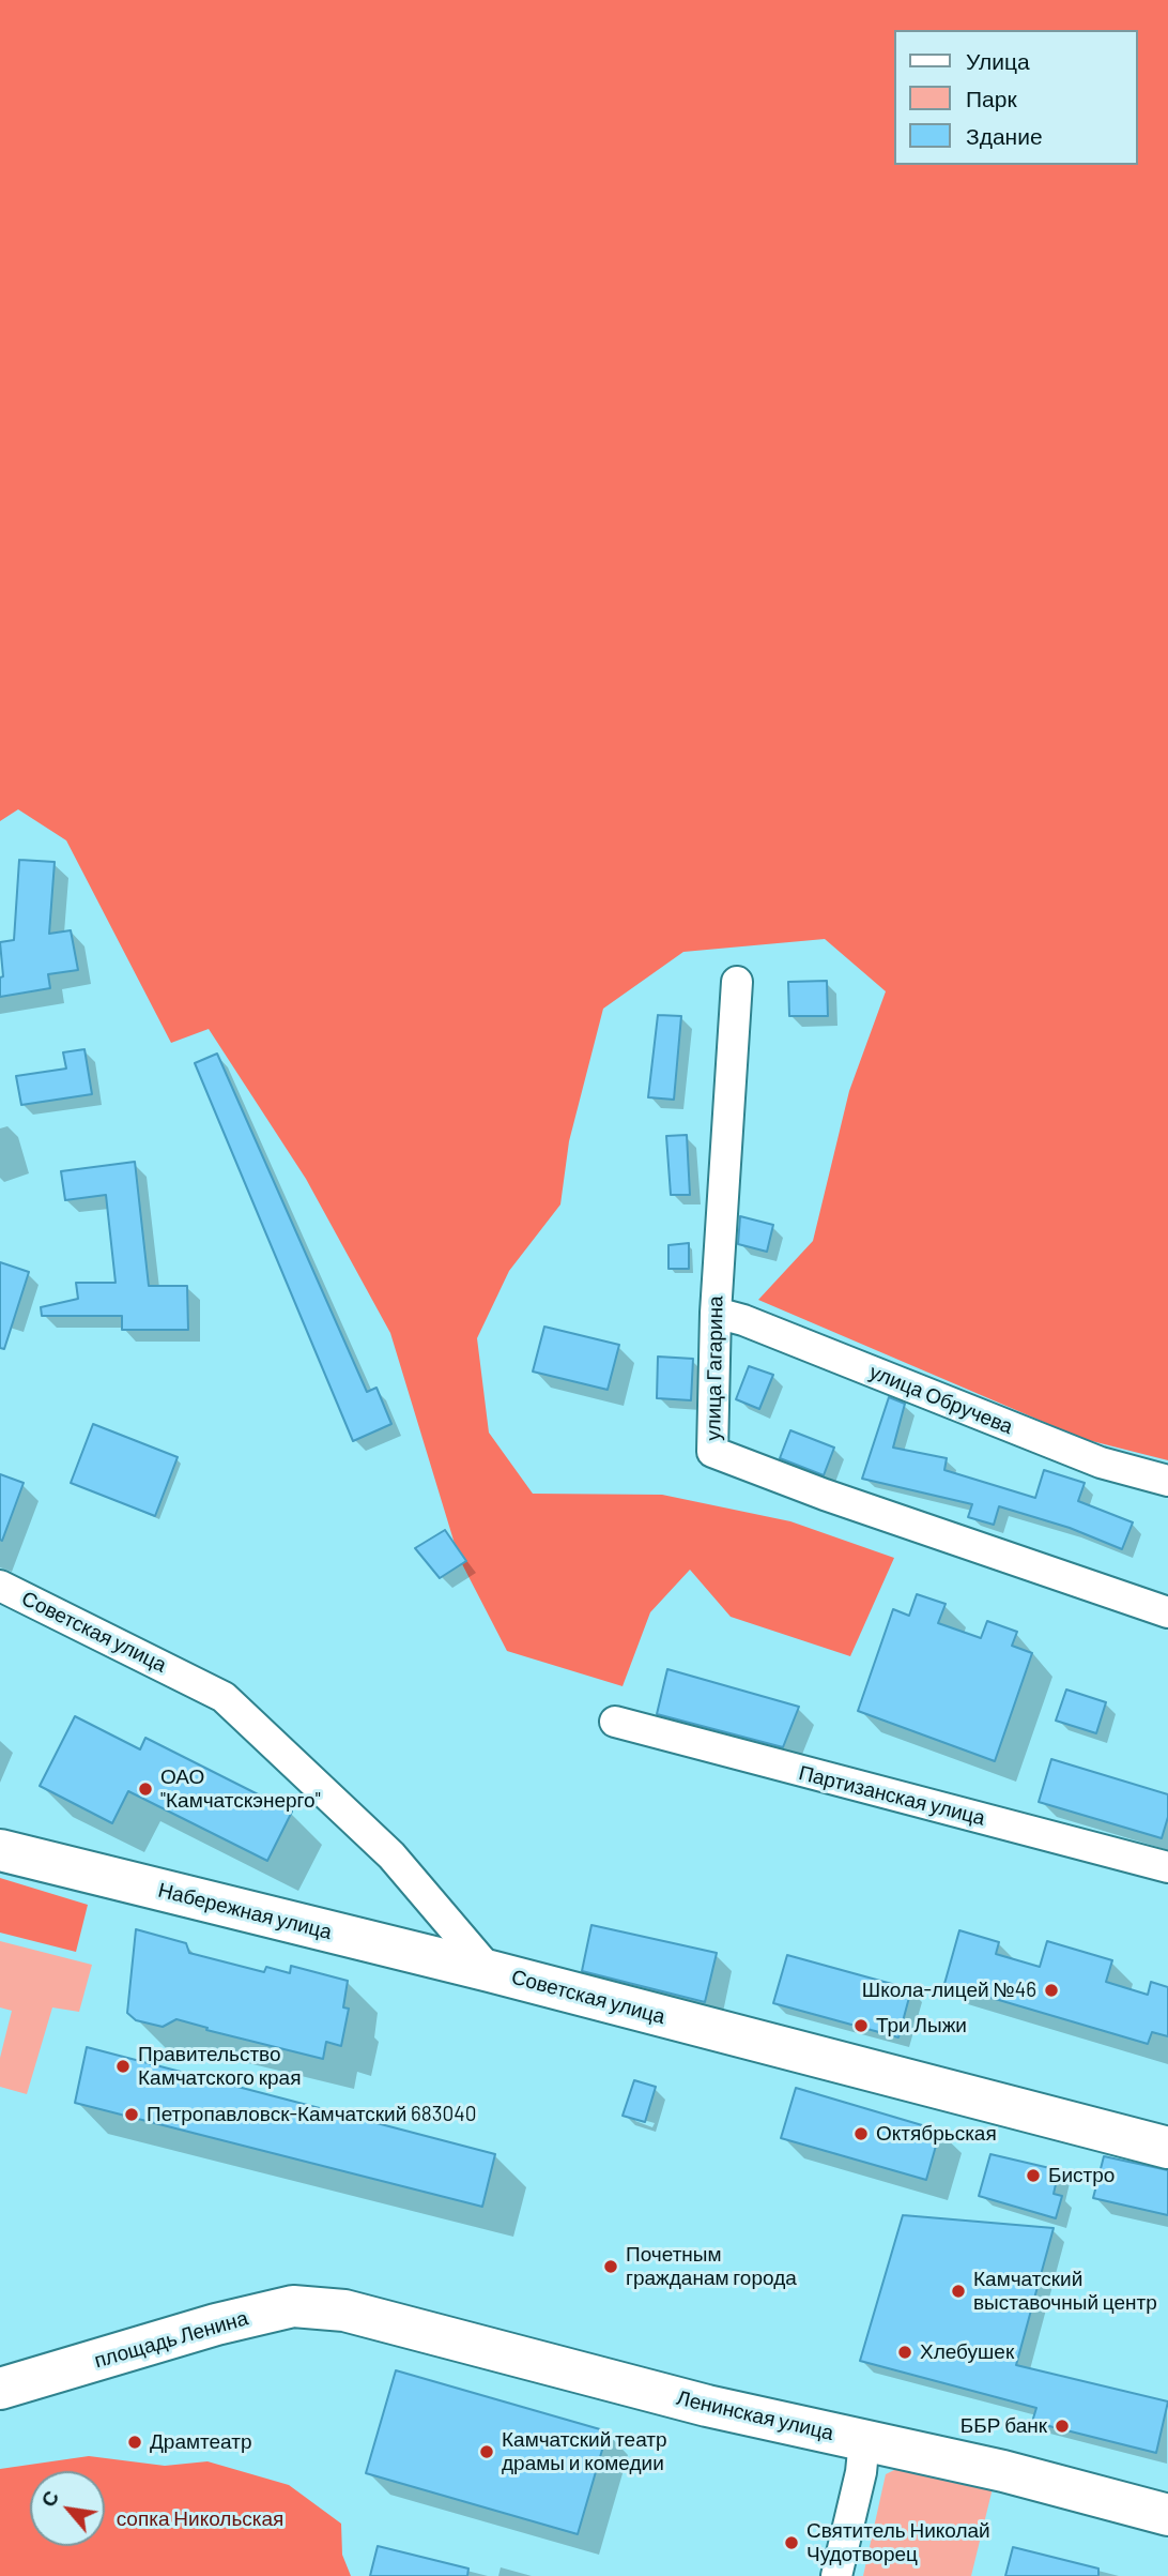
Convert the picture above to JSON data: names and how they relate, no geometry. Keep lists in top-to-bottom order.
{
  "streets": {
    "main road": [
      "Советская улица",
      "Набережная улица",
      "площадь Ленина",
      "Ленинская улица"
    ],
    "street": ["улица Гагарина", "улица Обручева", "Партизанская улица"]
  },
  "crossings": [
    ["улица Гагарина", "улица Обручева"],
    ["Советская улица", "Набережная улица"],
    ["площадь Ленина", "Ленинская улица"]
  ],
  "parks": ["сопка Никольская"],
  "places": [
    "ОАО \"Камчатскэнерго\"",
    "Школа-лицей №46",
    "Три Лыжи",
    "Правительство Камчатского края",
    "Петропавловск-Камчатский 683040",
    "Октябрьская",
    "Бистро",
    "Почетным гражданам города",
    "Камчатский выставочный центр",
    "Хлебушек",
    "ББР банк",
    "Драмтеатр",
    "Камчатский театр драмы и комедии",
    "Святитель Николай Чудотворец"
  ],
  "legend": ["Улица", "Парк", "Здание"],
  "north": "top left"
}
